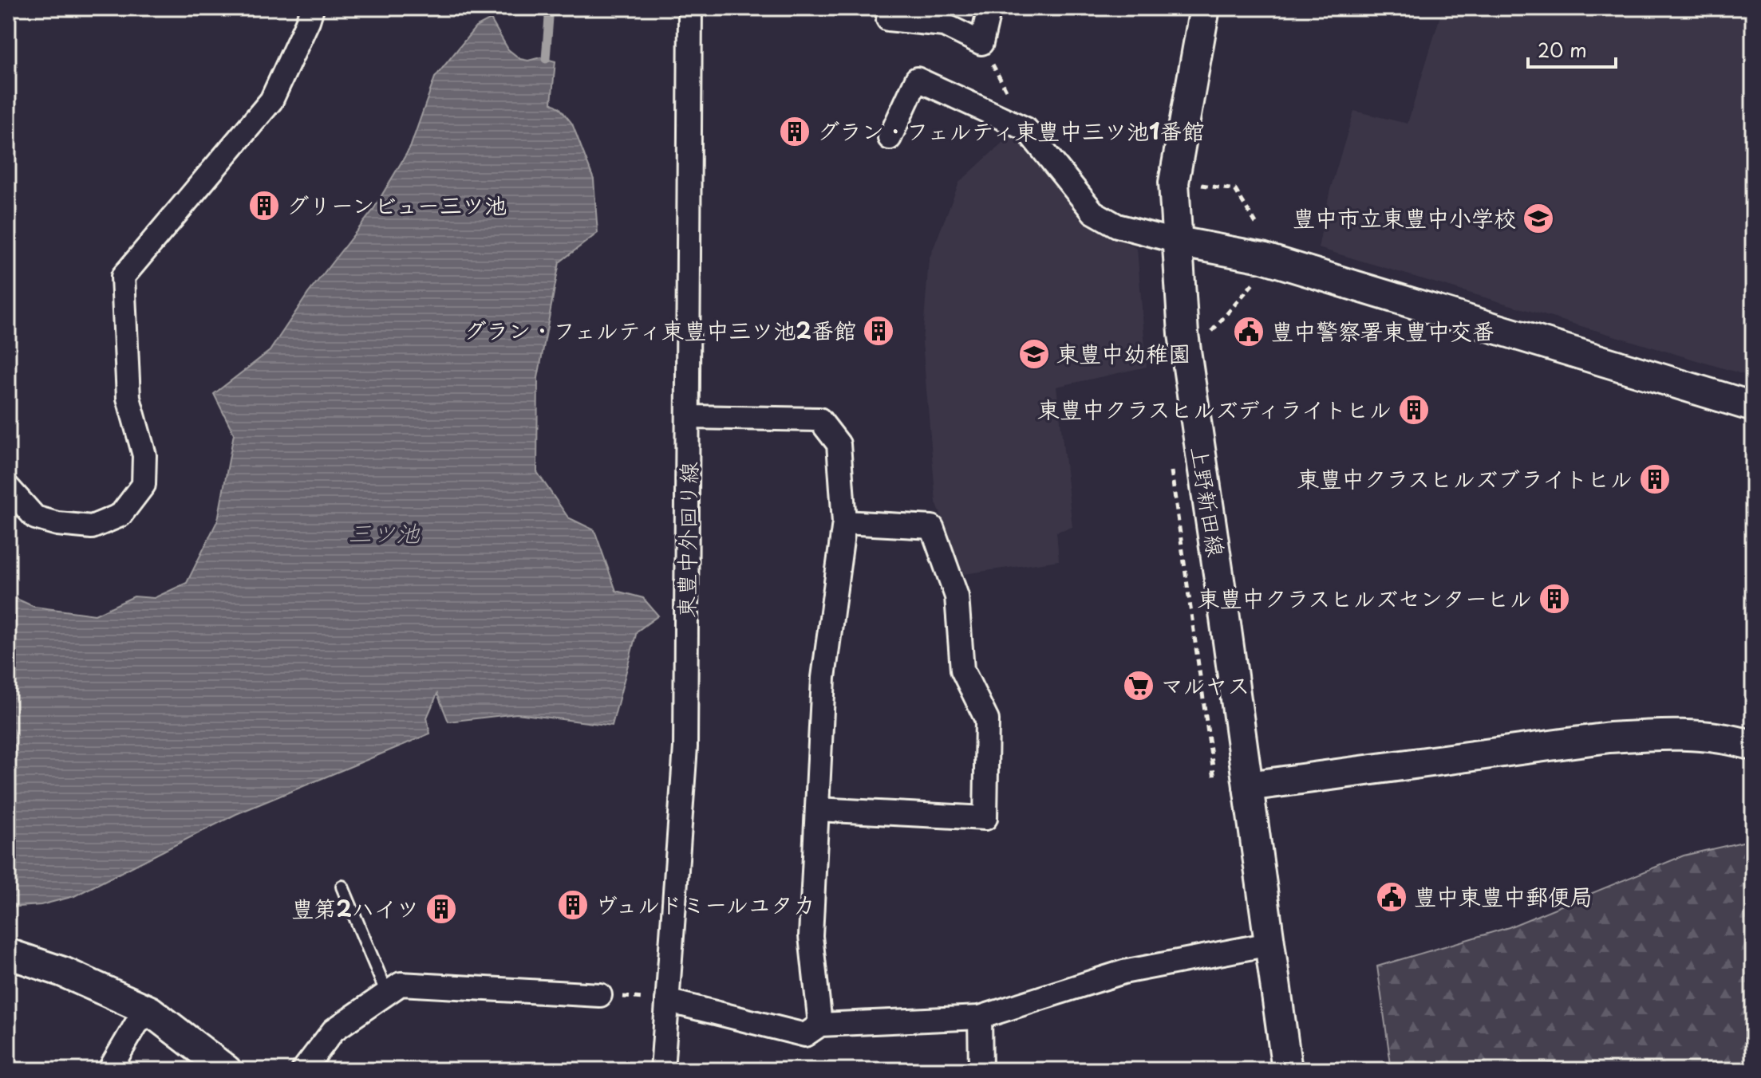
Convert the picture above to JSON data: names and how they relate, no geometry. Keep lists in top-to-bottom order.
{
  "streets": {
    "street": ["上野新田線", "東豊中外回り線"]
  },
  "water": ["三ツ池"],
  "places": {
    "building": [
      "グラン・フェルティ東豊中三ツ池1番館",
      "グリーンビュー三ツ池",
      "グラン・フェルティ東豊中三ツ池2番館",
      "東豊中クラスヒルズディライトヒル",
      "東豊中クラスヒルズブライトヒル",
      "東豊中クラスヒルズセンターヒル",
      "ヴュルドミールユタカ",
      "豊第2ハイツ"
    ],
    "school or university": ["豊中市立東豊中小学校", "東豊中幼稚園"],
    "public building": ["豊中警察署東豊中交番", "豊中東豊中郵便局"],
    "supermarket": ["マルヤス"]
  },
  "scale_bar": "20 m"
}
